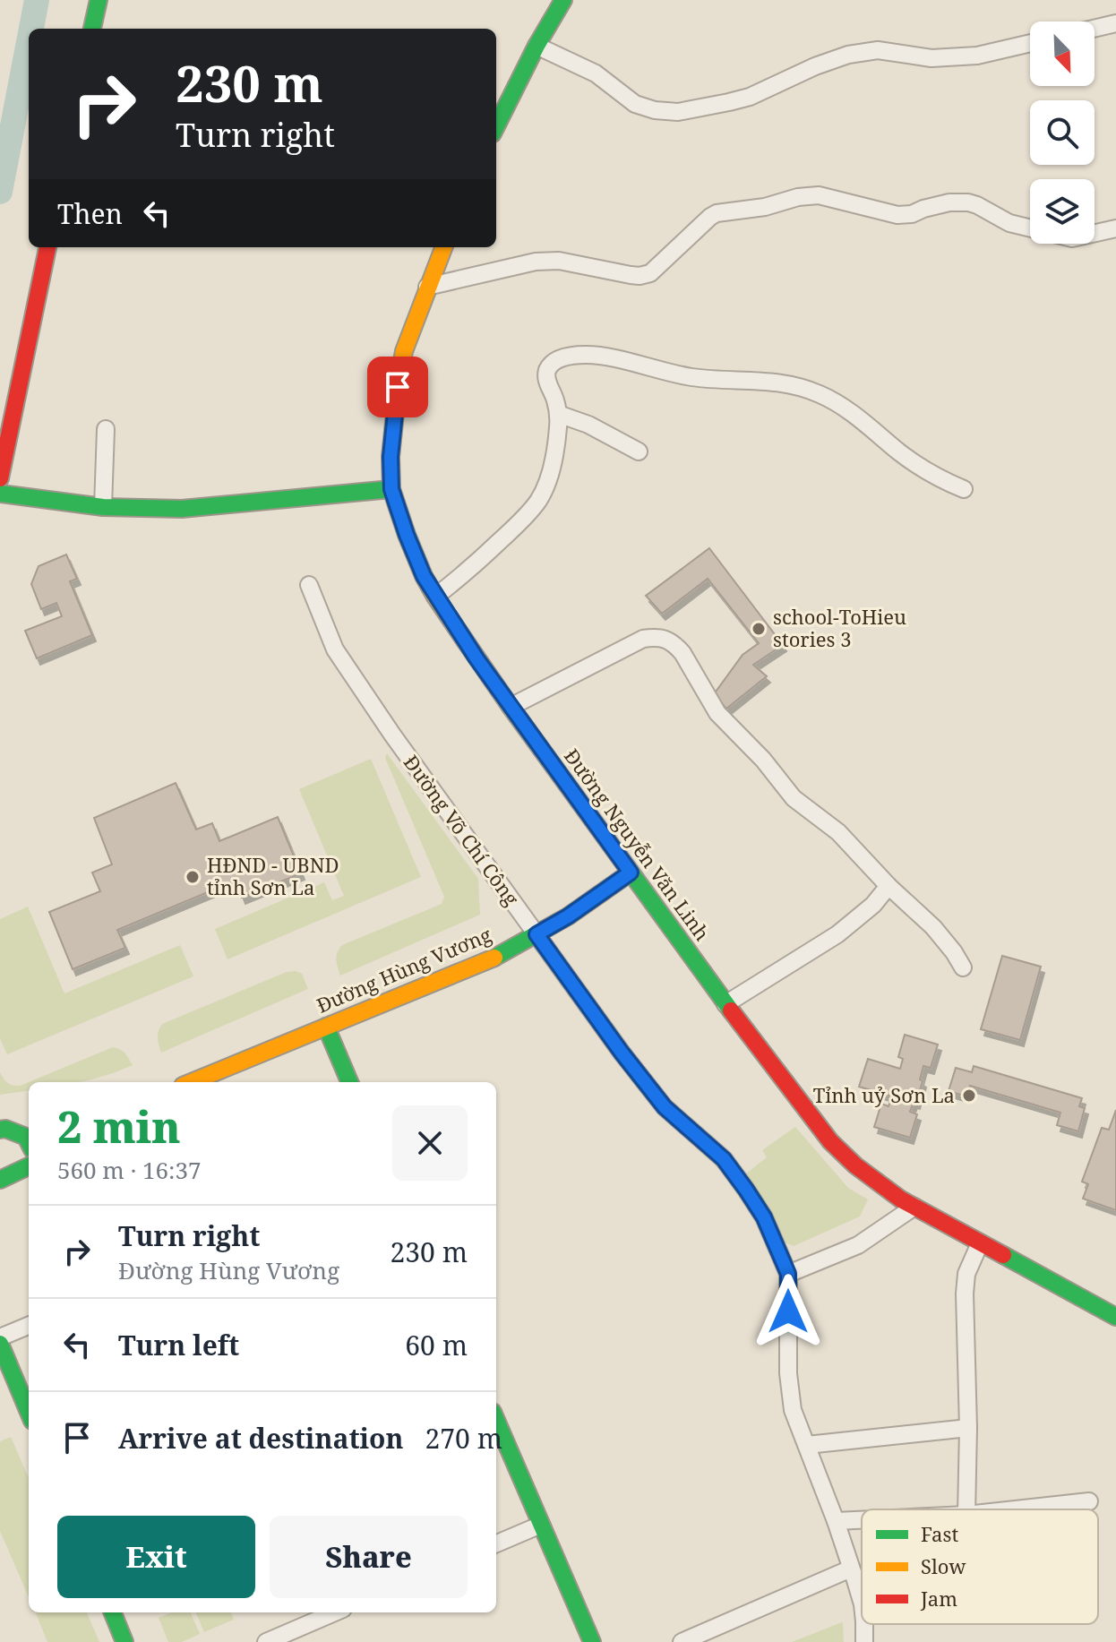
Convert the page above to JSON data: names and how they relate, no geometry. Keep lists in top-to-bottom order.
{
  "streets": {
    "street": ["Đường Võ Chí Công", "Đường Nguyễn Văn Linh", "Đường Hùng Vương"]
  },
  "crossings": [
    ["Đường Võ Chí Công", "Đường Hùng Vương"],
    ["Đường Nguyễn Văn Linh", "Đường Hùng Vương"]
  ],
  "places": ["school-ToHieu stories 3", "HĐND - UBND tỉnh Sơn La", "Tỉnh uỷ Sơn La"],
  "legend": ["Fast", "Slow", "Jam"],
  "north": "bottom right",
  "page": {
    "turn": ["230 m", "Turn right"],
    "then": "Then",
    "heading": ["2 min", "560 m · 16:37"],
    "list": [
      {
        "name": "Turn right",
        "note": "Đường Hùng Vương",
        "value": "230 m"
      },
      {
        "name": "Turn left",
        "value": "60 m"
      },
      {
        "name": "Arrive at destination",
        "value": "270 m"
      }
    ],
    "buttons": ["Exit", "Share"]
  }
}
